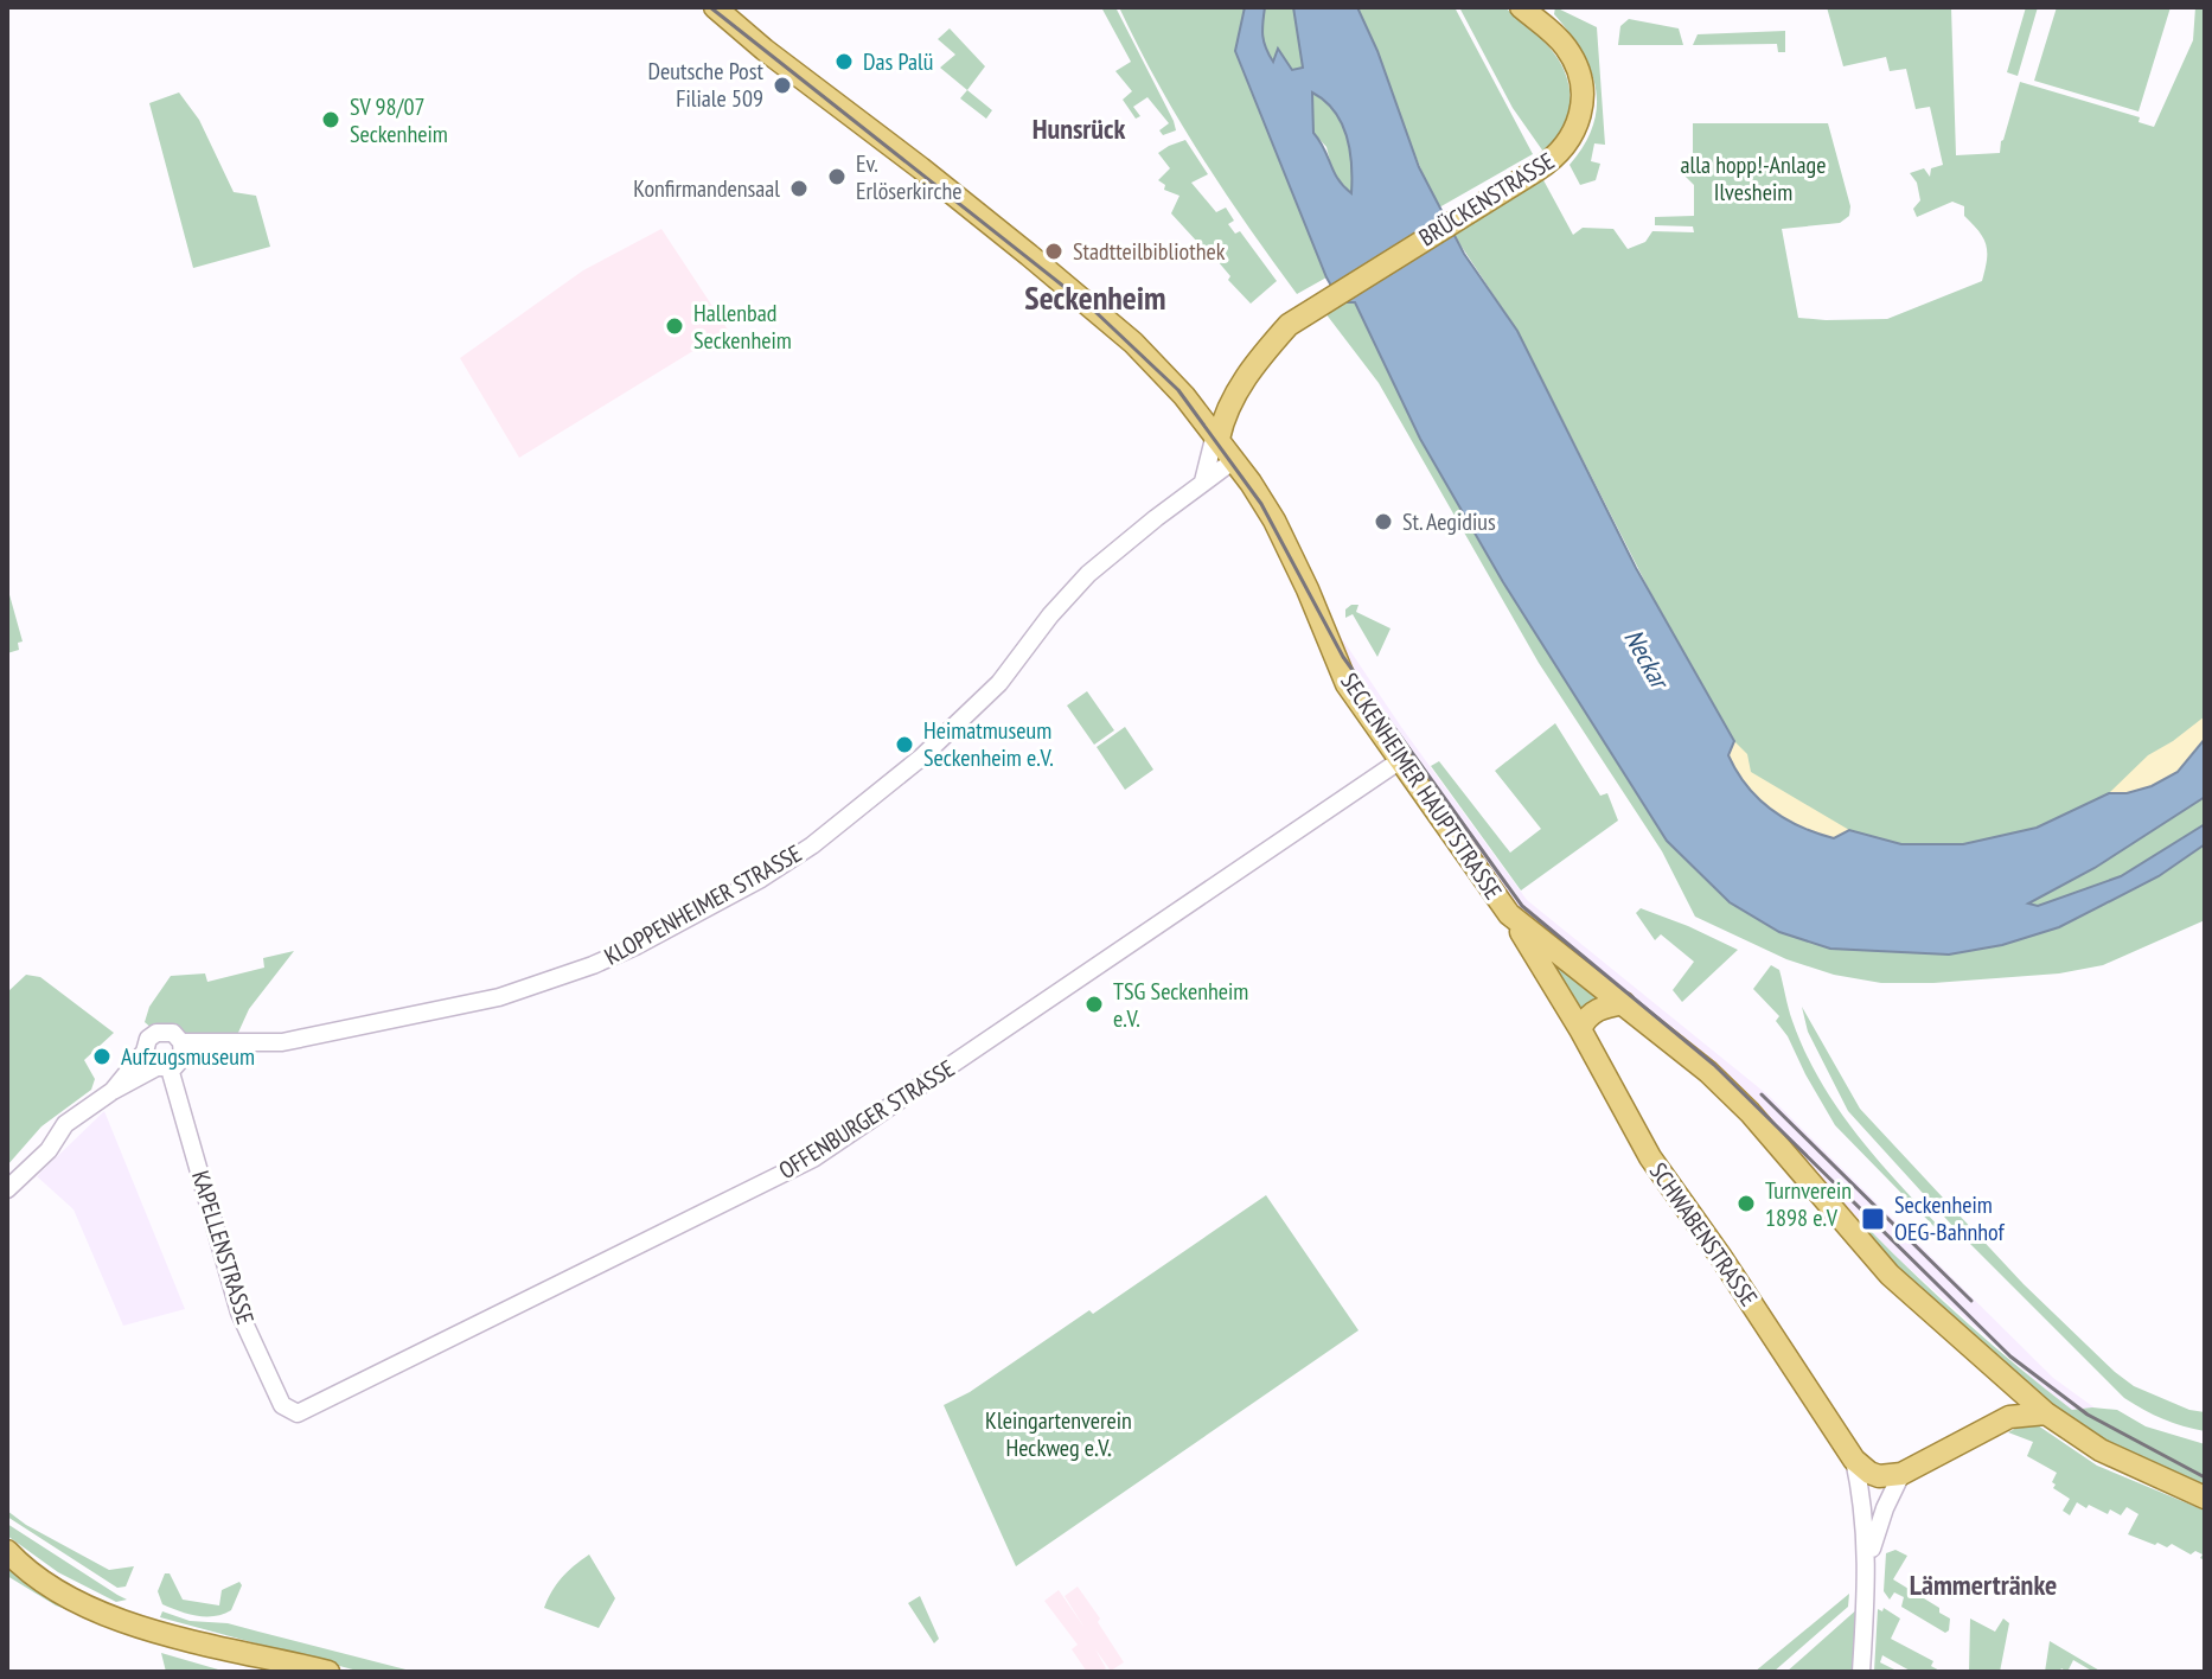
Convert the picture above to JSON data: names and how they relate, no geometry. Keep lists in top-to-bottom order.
{
  "streets": {
    "main road": ["BRÜCKENSTRASSE", "SECKENHEIMER HAUPTSTRASSE", "SCHWABENSTRASSE"],
    "street": ["KLOPPENHEIMER STRASSE", "OFFENBURGER STRASSE", "KAPELLENSTRASSE"]
  },
  "crossings": [
    ["SECKENHEIMER HAUPTSTRASSE", "KLOPPENHEIMER STRASSE"],
    ["SECKENHEIMER HAUPTSTRASSE", "OFFENBURGER STRASSE"],
    ["SECKENHEIMER HAUPTSTRASSE", "SCHWABENSTRASSE"],
    ["KLOPPENHEIMER STRASSE", "KAPELLENSTRASSE"],
    ["OFFENBURGER STRASSE", "KAPELLENSTRASSE"]
  ],
  "districts": ["Hunsrück", "Seckenheim", "Lämmertränke"],
  "water": ["Neckar"],
  "parks": ["alla hopp!-Anlage Ilvesheim", "Kleingartenverein Heckweg e.V."],
  "places": {
    "other": [
      "Das Palü",
      "Deutsche Post Filiale 509",
      "SV 98/07 Seckenheim",
      "Ev. Erlöserkirche",
      "Konfirmandensaal",
      "Stadtteilbibliothek",
      "Hallenbad Seckenheim",
      "St. Aegidius",
      "Heimatmuseum Seckenheim e.V.",
      "TSG Seckenheim e.V.",
      "Aufzugsmuseum",
      "Turnverein 1898 e.V"
    ],
    "transit": ["Seckenheim OEG-Bahnhof"]
  }
}
